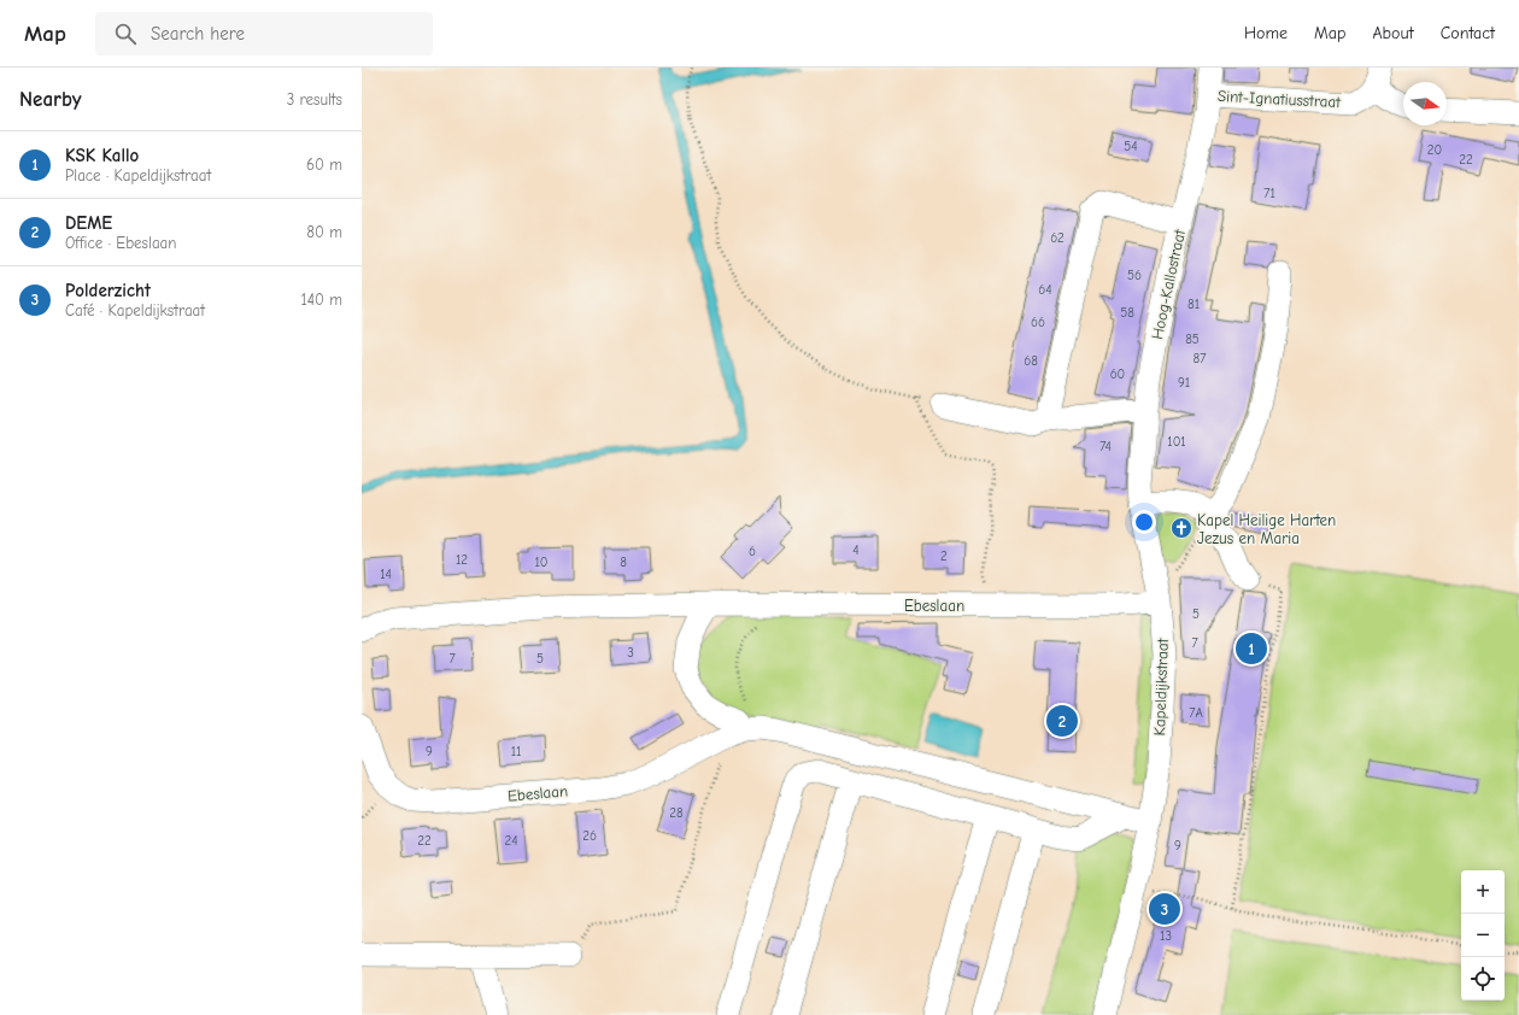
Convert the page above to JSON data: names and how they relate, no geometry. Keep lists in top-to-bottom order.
{
  "streets": {
    "street": [
      "Sint-Ignatiusstraat",
      "Hoog-Kallostraat",
      "Ebeslaan",
      "Kapeldijkstraat"
    ]
  },
  "crossings": [
    ["Sint-Ignatiusstraat", "Hoog-Kallostraat"],
    ["Hoog-Kallostraat", "Kapeldijkstraat"],
    ["Ebeslaan", "Kapeldijkstraat"]
  ],
  "places": {
    "church": ["Kapel Heilige Harten Jezus en Maria"]
  },
  "house_numbers": [
    "54",
    "20",
    "22",
    "71",
    "62",
    "56",
    "64",
    "81",
    "58",
    "66",
    "85",
    "87",
    "68",
    "60",
    "91",
    "101",
    "74",
    "4",
    "6",
    "2",
    "12",
    "10",
    "8",
    "14",
    "5",
    "7",
    "3",
    "7",
    "5",
    "7A",
    "9",
    "11",
    "28",
    "26",
    "22",
    "24",
    "9",
    "13"
  ],
  "north": "right",
  "page": {
    "header": "Map",
    "search": "Search here",
    "nav": [
      "Home",
      "Map",
      "About",
      "Contact"
    ],
    "heading": ["Nearby", "3 results"],
    "list": [
      {
        "mark": "1",
        "name": "KSK Kallo",
        "note": "Place · Kapeldijkstraat",
        "value": "60 m"
      },
      {
        "mark": "2",
        "name": "DEME",
        "note": "Office · Ebeslaan",
        "value": "80 m"
      },
      {
        "mark": "3",
        "name": "Polderzicht",
        "note": "Café · Kapeldijkstraat",
        "value": "140 m"
      }
    ],
    "pins": ["1", "2", "3"],
    "map_buttons": ["+", "−"]
  }
}
